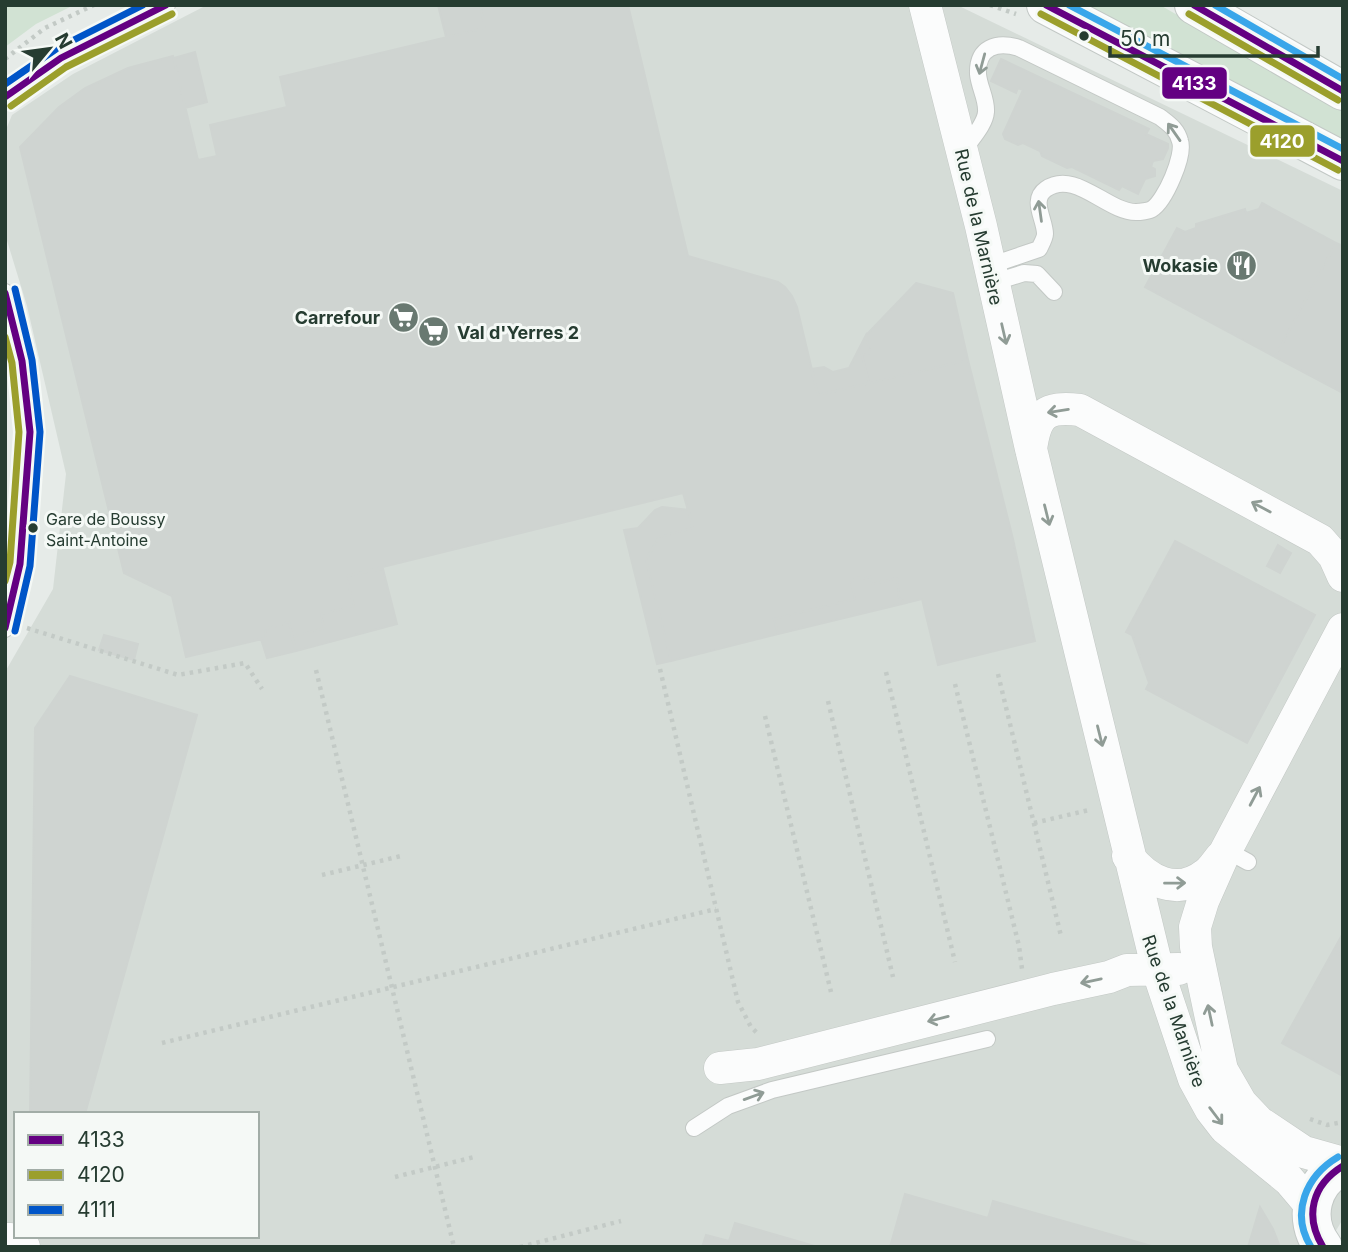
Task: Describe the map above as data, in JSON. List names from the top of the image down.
{
  "streets": {
    "street": ["Rue de la Marnière"]
  },
  "places": {
    "restaurant": ["Wokasie"],
    "supermarket": ["Carrefour", "Val d'Yerres 2"],
    "other": ["Gare de Boussy Saint-Antoine"]
  },
  "lines": ["transit line 4133", "transit line 4111", "transit line 4120"],
  "legend": ["4133", "4120", "4111"],
  "scale_bar": "50 m",
  "north": "top right"
}
